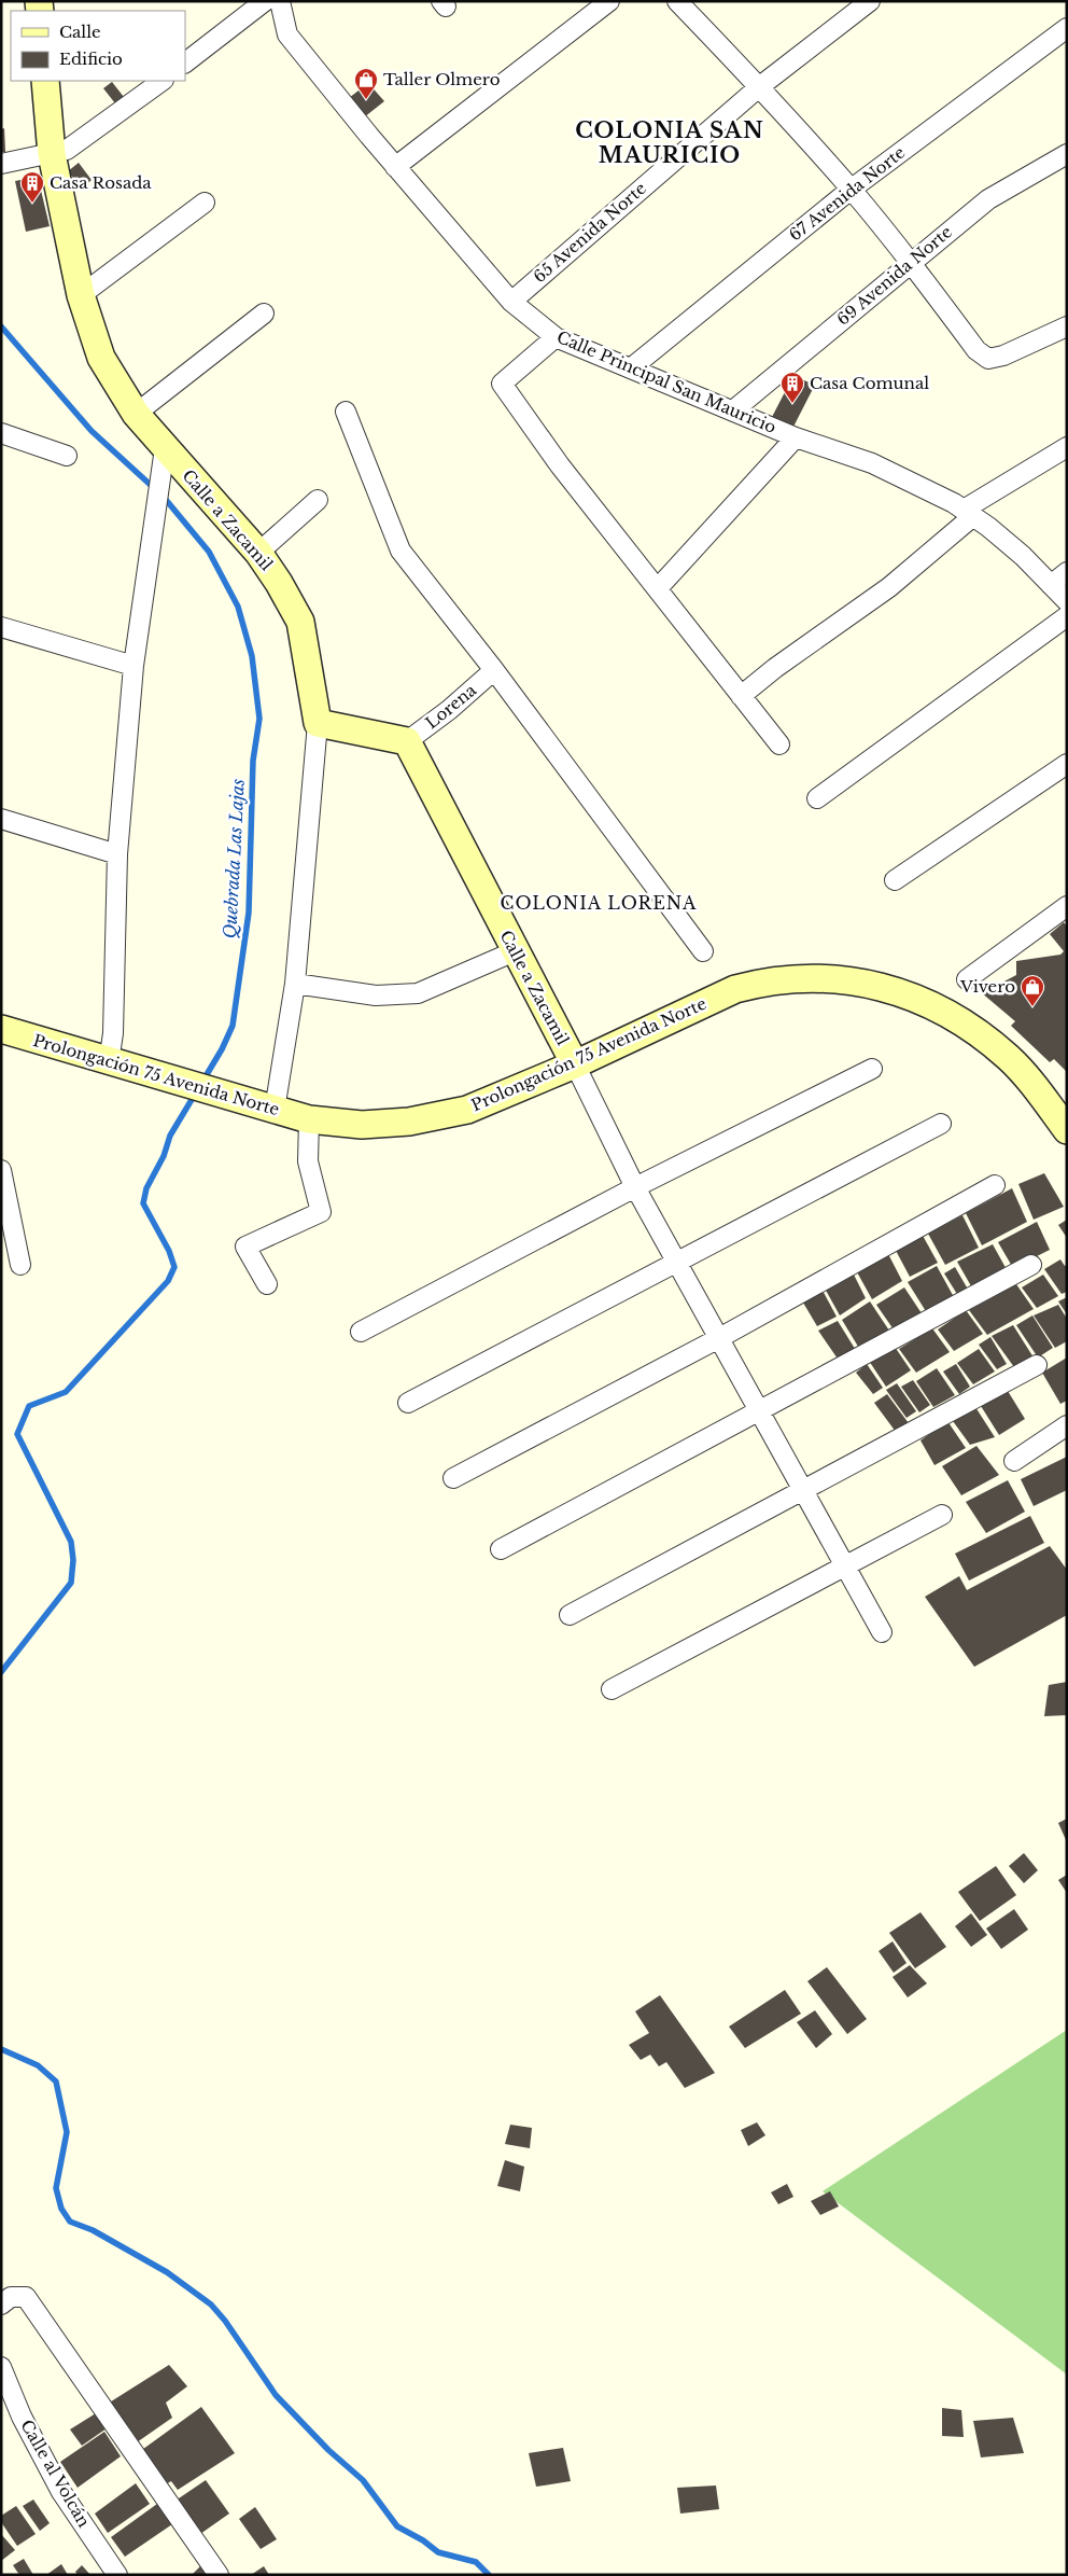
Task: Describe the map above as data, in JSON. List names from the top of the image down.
{
  "streets": {
    "street": [
      "67 Avenida Norte",
      "65 Avenida Norte",
      "69 Avenida Norte",
      "Calle Principal San Mauricio",
      "Calle a Zacamil",
      "Lorena",
      "Prolongación 75 Avenida Norte",
      "Calle al Volcán"
    ]
  },
  "crossings": [
    ["67 Avenida Norte", "Calle Principal San Mauricio"],
    ["65 Avenida Norte", "Calle Principal San Mauricio"],
    ["69 Avenida Norte", "Calle Principal San Mauricio"],
    ["Calle a Zacamil", "Lorena"],
    ["Calle a Zacamil", "Prolongación 75 Avenida Norte"]
  ],
  "districts": ["COLONIA SAN MAURICIO", "COLONIA LORENA"],
  "water": ["Quebrada Las Lajas"],
  "places": {
    "shop": ["Taller Olmero", "Vivero"],
    "building": ["Casa Rosada", "Casa Comunal"]
  },
  "legend": ["Calle", "Edificio"]
}
